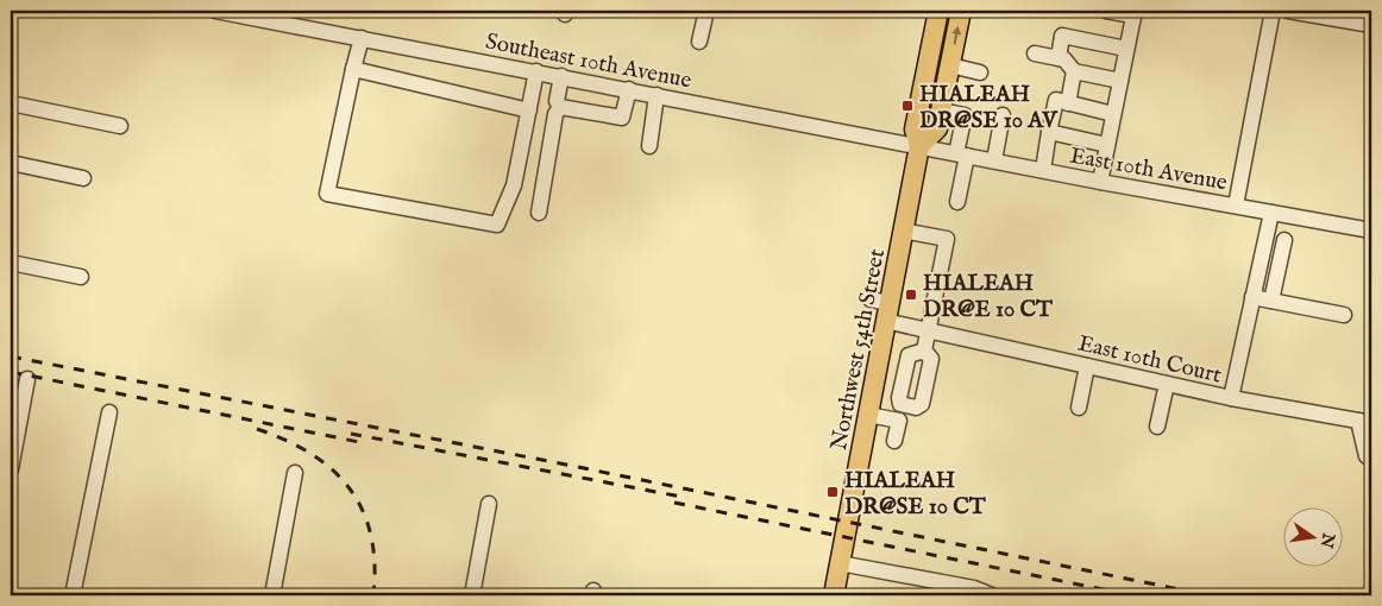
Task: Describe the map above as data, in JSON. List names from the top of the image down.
{
  "streets": {
    "main road": ["Northwest 54th Street"],
    "street": ["Southeast 10th Avenue", "East 10th Avenue", "East 10th Court"]
  },
  "crossings": [
    ["Southeast 10th Avenue", "East 10th Avenue"],
    ["Southeast 10th Avenue", "Northwest 54th Street"],
    ["East 10th Avenue", "Northwest 54th Street"],
    ["Northwest 54th Street", "East 10th Court"]
  ],
  "places": {
    "transit": ["HIALEAH DR@SE 10 AV", "HIALEAH DR@E 10 CT", "HIALEAH DR@SE 10 CT"]
  },
  "north": "right"
}
